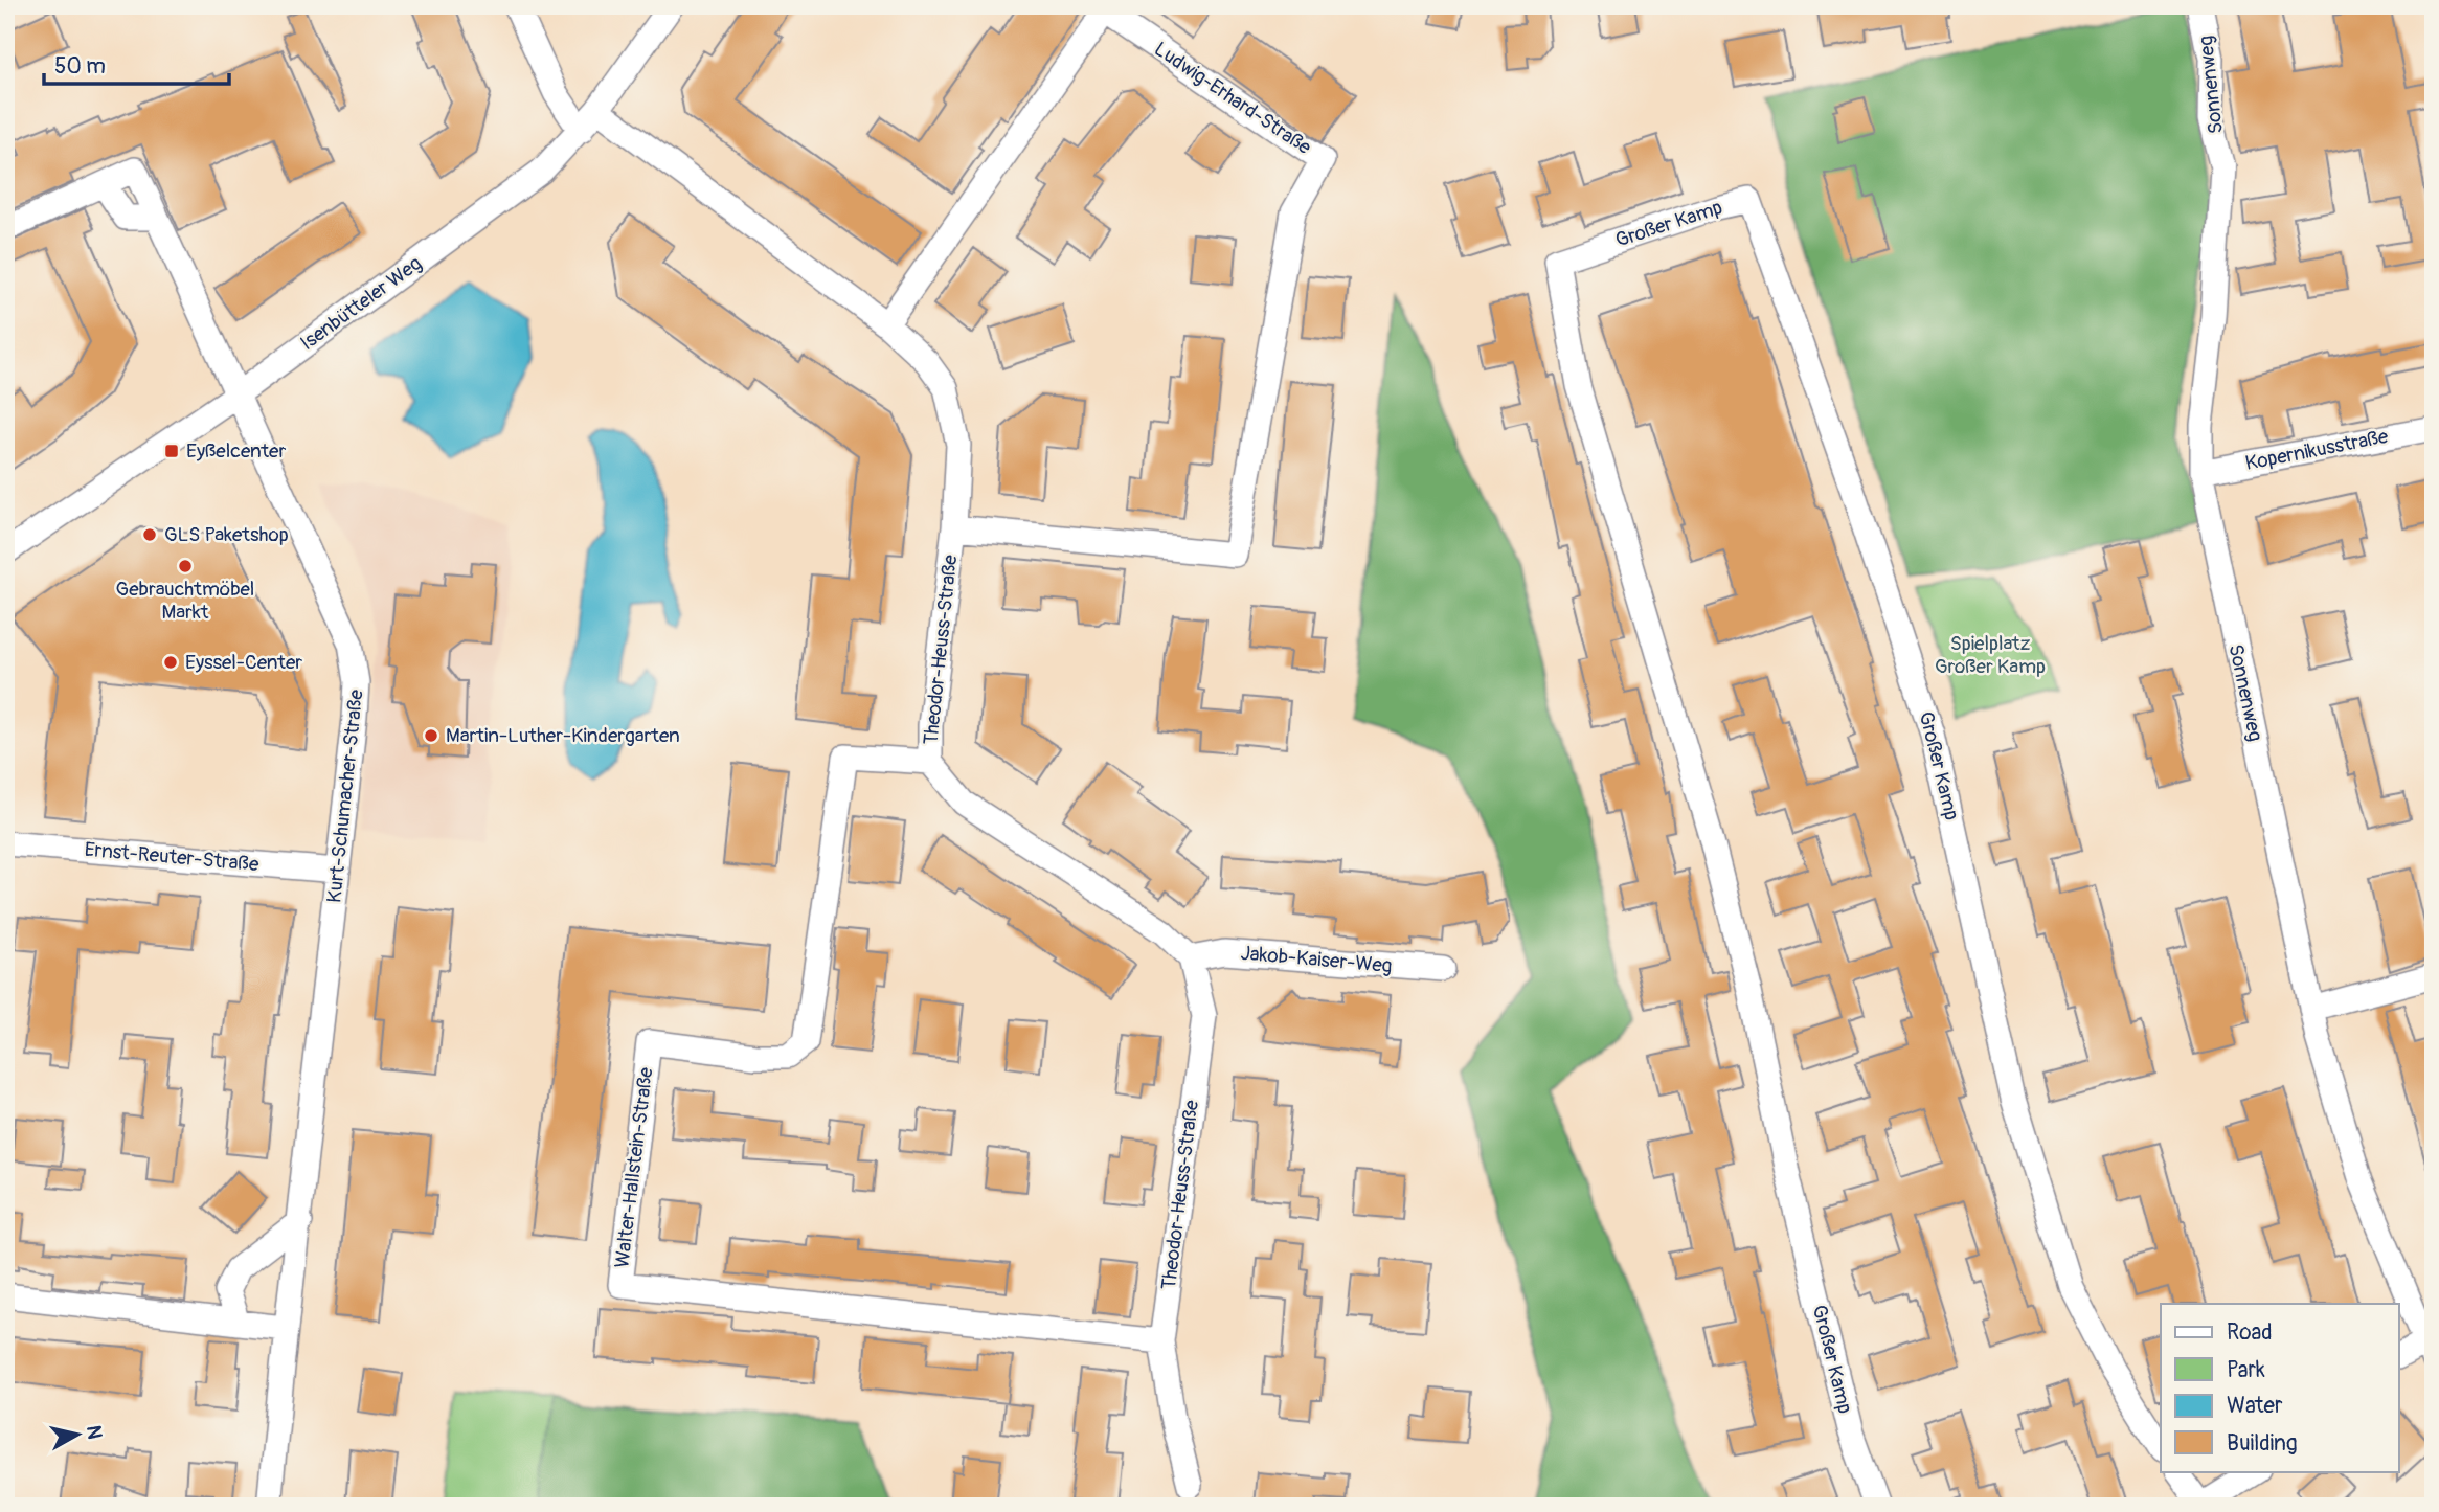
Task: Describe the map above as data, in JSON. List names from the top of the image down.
{
  "streets": {
    "street": [
      "Sonnenweg",
      "Ludwig-Erhard-Straße",
      "Großer Kamp",
      "Isenbütteler Weg",
      "Kopernikusstraße",
      "Theodor-Heuss-Straße",
      "Kurt-Schumacher-Straße",
      "Ernst-Reuter-Straße",
      "Jakob-Kaiser-Weg",
      "Walter-Hallstein-Straße"
    ]
  },
  "crossings": [
    ["Sonnenweg", "Kopernikusstraße"],
    ["Ludwig-Erhard-Straße", "Theodor-Heuss-Straße"],
    ["Isenbütteler Weg", "Theodor-Heuss-Straße"],
    ["Isenbütteler Weg", "Kurt-Schumacher-Straße"],
    ["Theodor-Heuss-Straße", "Jakob-Kaiser-Weg"],
    ["Theodor-Heuss-Straße", "Walter-Hallstein-Straße"],
    ["Kurt-Schumacher-Straße", "Ernst-Reuter-Straße"]
  ],
  "parks": ["Spielplatz Großer Kamp"],
  "places": {
    "transit": ["Eyßelcenter"],
    "other": [
      "GLS Paketshop",
      "Gebrauchtmöbel Markt",
      "Eyssel-Center",
      "Martin-Luther-Kindergarten"
    ]
  },
  "legend": [
    "Road",
    "Park",
    "Water",
    "Building"
  ],
  "scale_bar": "50 m",
  "north": "right"
}
